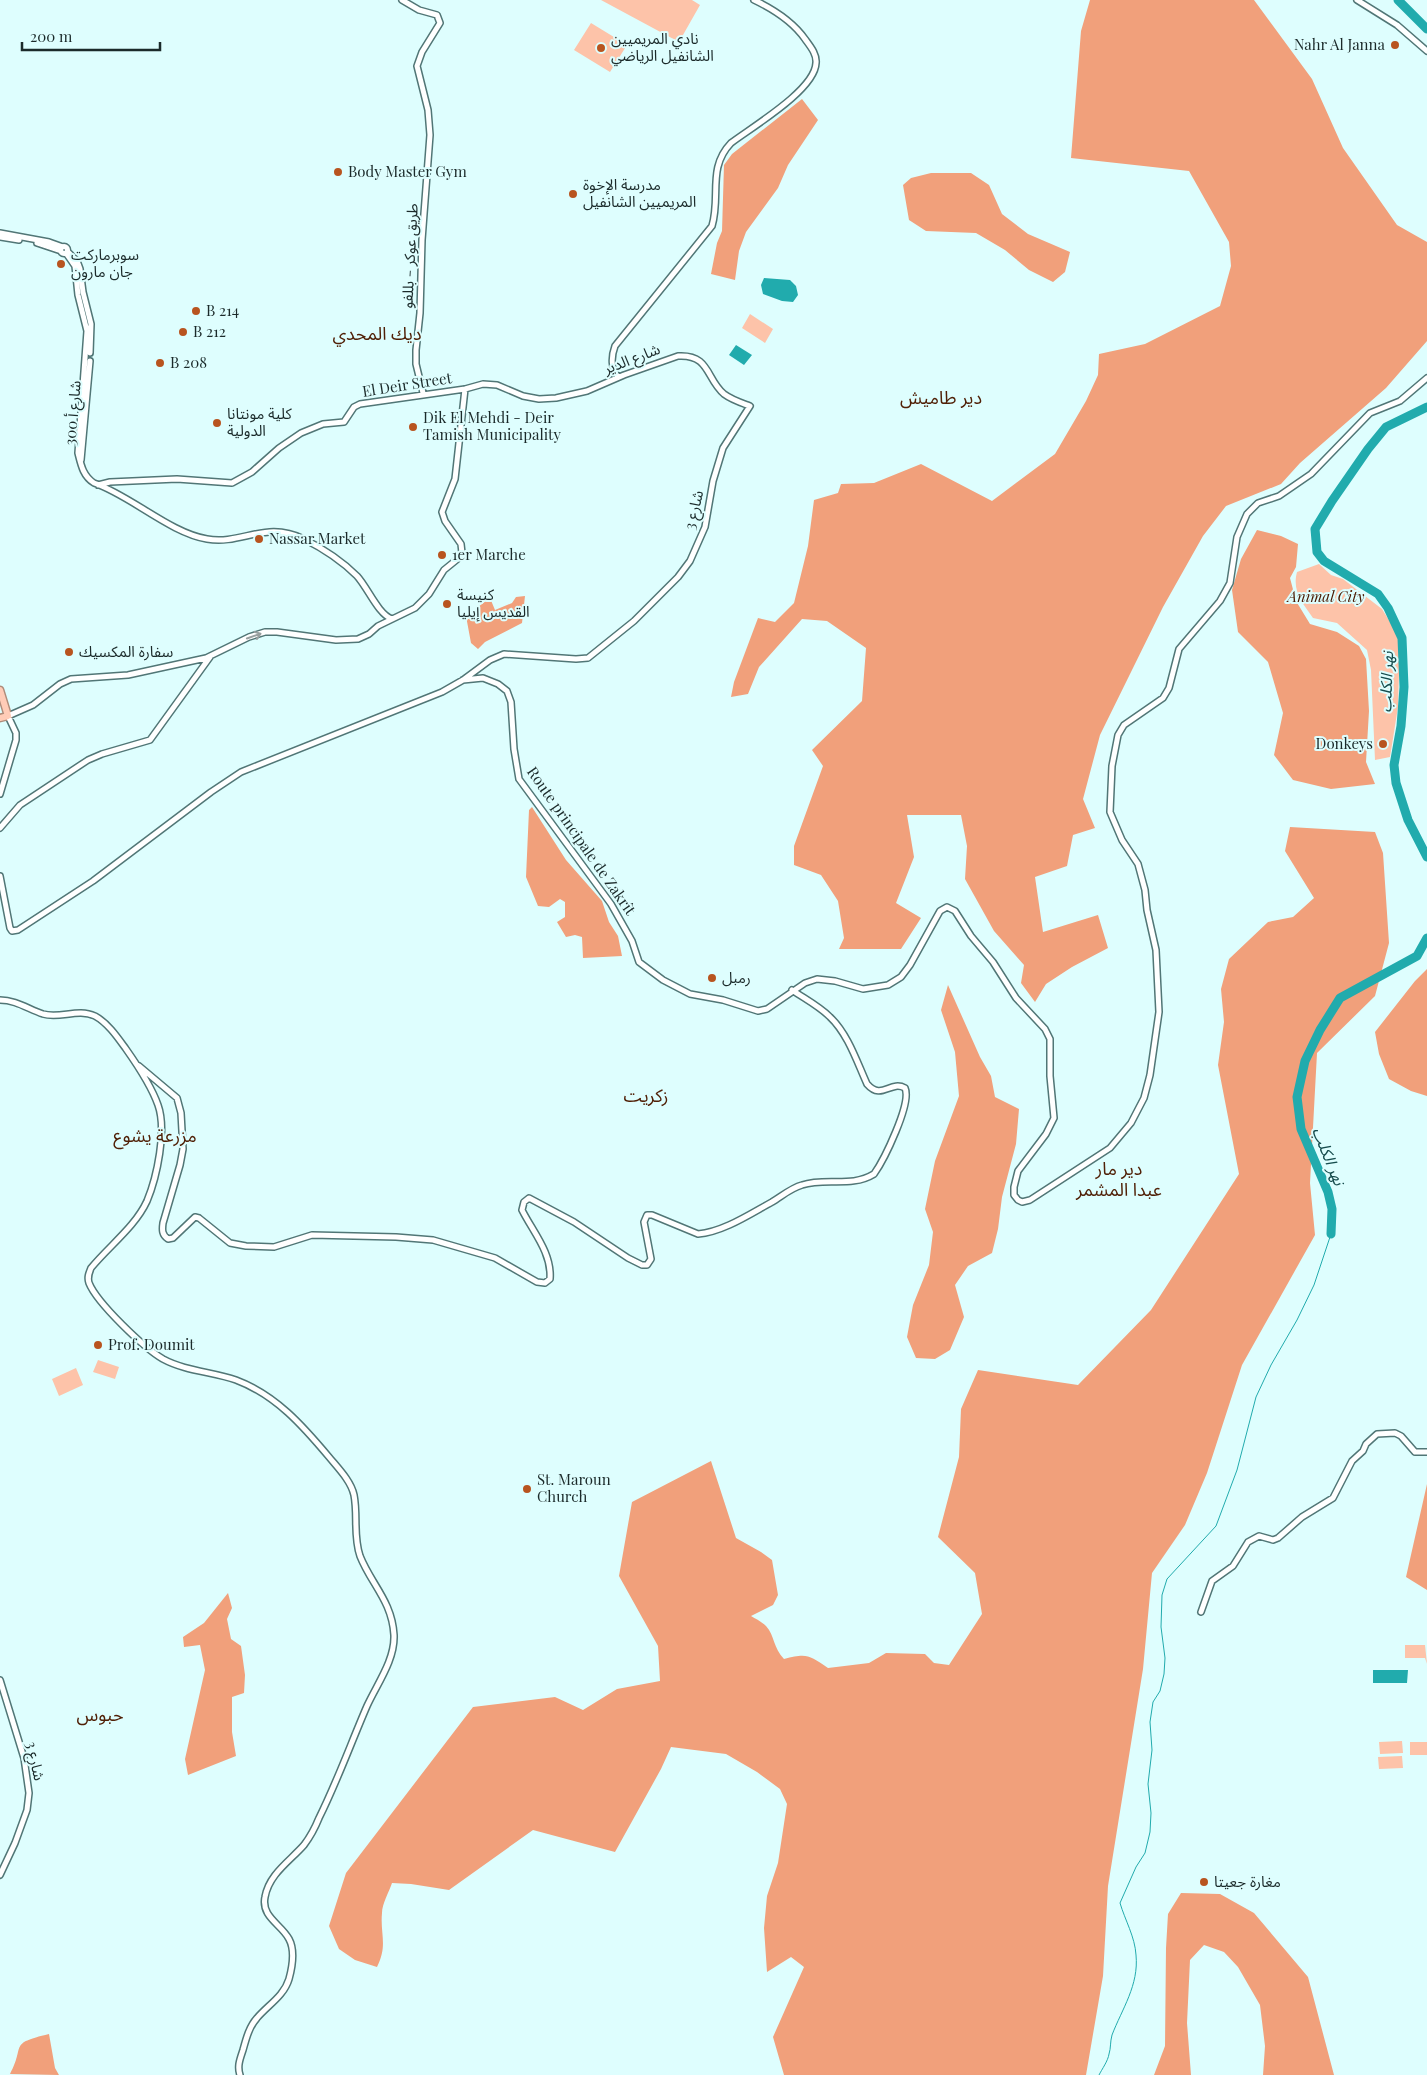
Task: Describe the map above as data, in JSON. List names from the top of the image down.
{
  "streets": {
    "street": [
      "طريق عوكر - بللفو",
      "شارع الدير",
      "El Deir Street",
      "شارع أ 300",
      "شارع 3",
      "Route principale de Zakrît"
    ]
  },
  "crossings": [
    ["طريق عوكر - بللفو", "El Deir Street"],
    ["شارع الدير", "El Deir Street"],
    ["شارع الدير", "شارع 3"],
    ["El Deir Street", "شارع أ 300"],
    ["شارع 3", "Route principale de Zakrît"]
  ],
  "districts": [
    "ديك المحدي",
    "دير طاميش",
    "زكريت",
    "مزرعة يشوع",
    "دير مار عبدا المشمر",
    "حبوس"
  ],
  "water": ["نهر الكلب"],
  "parks": ["Animal City"],
  "places": [
    "Nahr Al Janna",
    "نادي المريميين الشانفيل الرياضي",
    "Body Master Gym",
    "مدرسة الإخوة المريميين الشانفيل",
    "سوبرماركت جان مارون",
    "B 214",
    "B 212",
    "B 208",
    "كلية مونتانا الدولية",
    "Dik El Mehdi - Deir Tamish Municipality",
    "Nassar Market",
    "1er Marche",
    "كنيسة القديس إيليا",
    "سفارة المكسيك",
    "Donkeys",
    "رمبل",
    "Prof. Doumit",
    "St. Maroun Church",
    "مغارة جعيتا"
  ],
  "scale_bar": "200 m"
}
